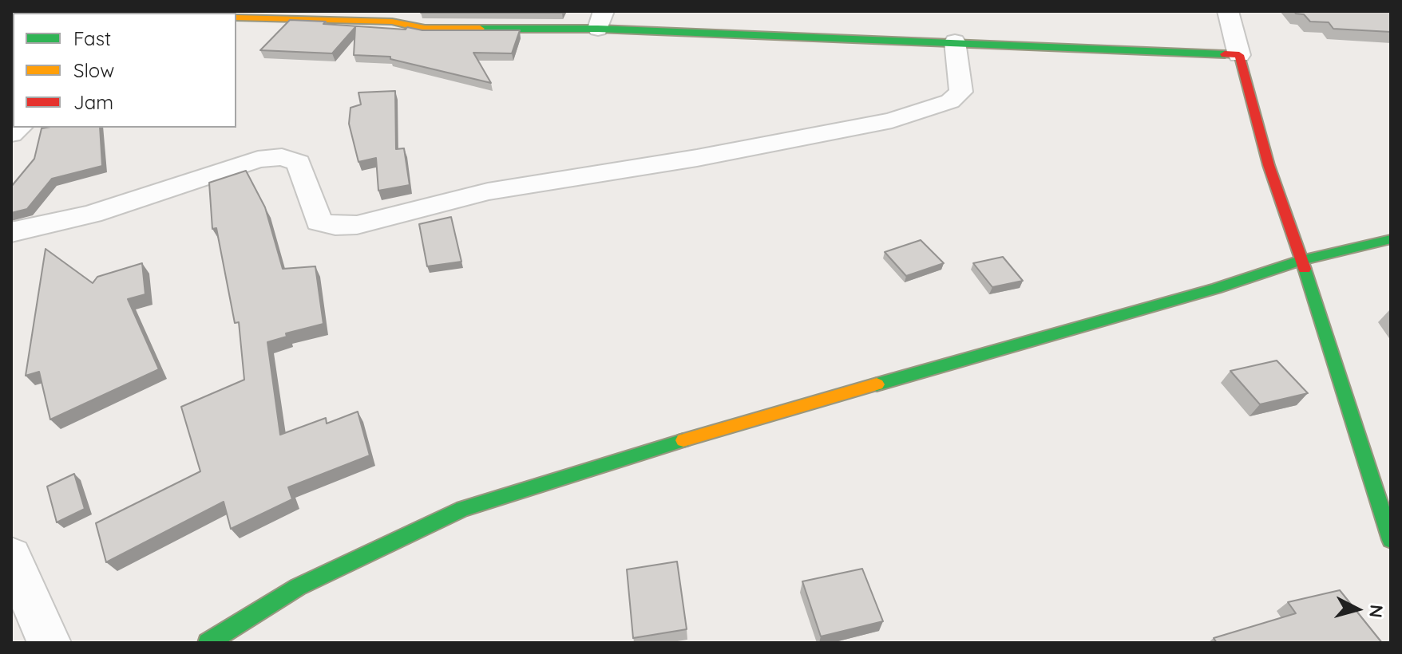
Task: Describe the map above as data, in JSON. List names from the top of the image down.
{
  "legend": ["Fast", "Slow", "Jam"],
  "north": "right"
}
